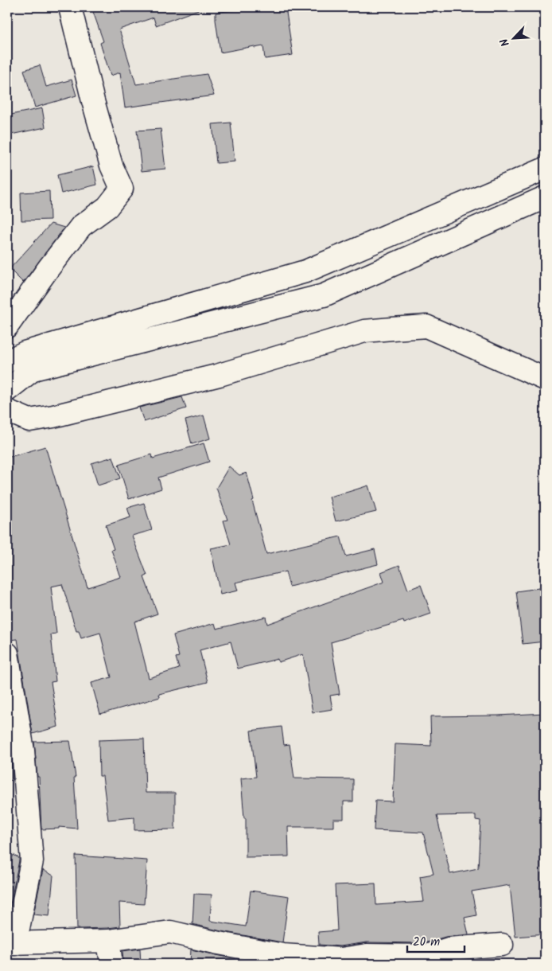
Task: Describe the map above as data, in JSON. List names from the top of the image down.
{
  "scale_bar": "20 m",
  "north": "bottom left"
}
